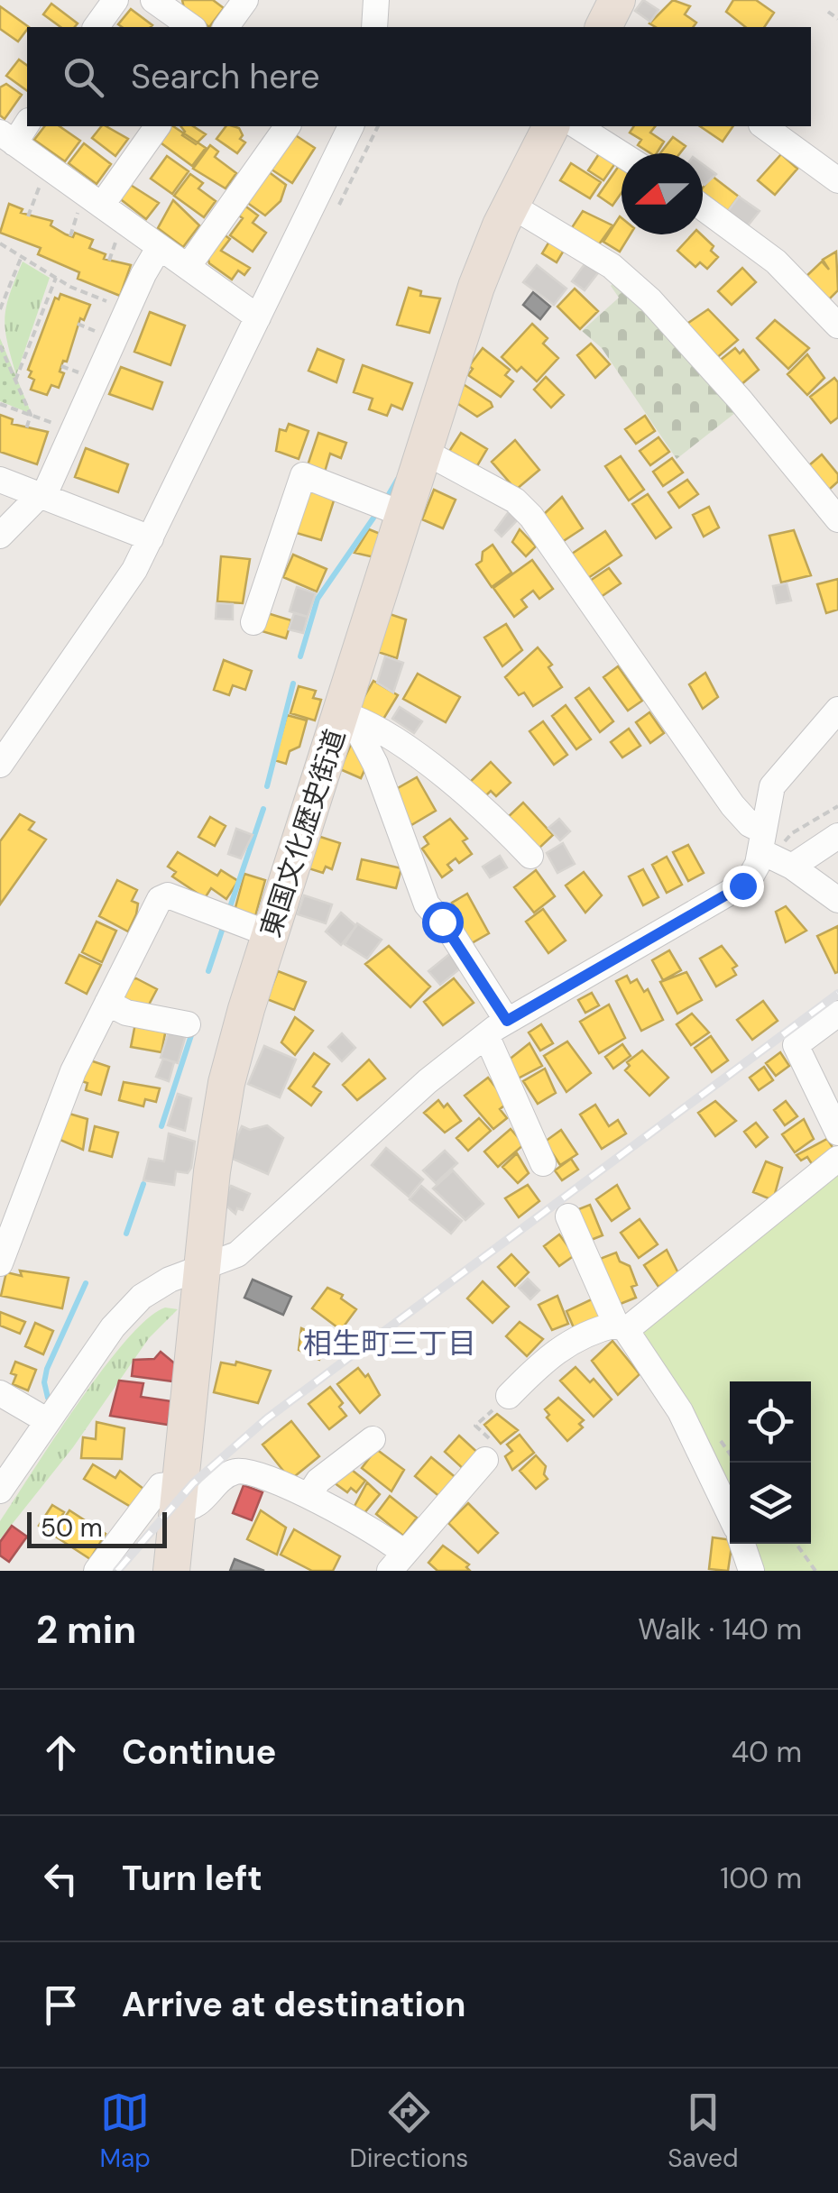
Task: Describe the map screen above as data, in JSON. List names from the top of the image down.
{
  "streets": {
    "highway": ["東国文化歴史街道"]
  },
  "districts": ["相生町三丁目"],
  "scale_bar": "50 m",
  "north": "left",
  "page": {
    "search": "Search here",
    "scale": "50 m",
    "heading": ["2 min", "Walk · 140 m"],
    "list": [
      ["Continue", "40 m"],
      ["Turn left", "100 m"],
      "Arrive at destination"
    ],
    "nav": ["Map", "Directions", "Saved"]
  }
}
